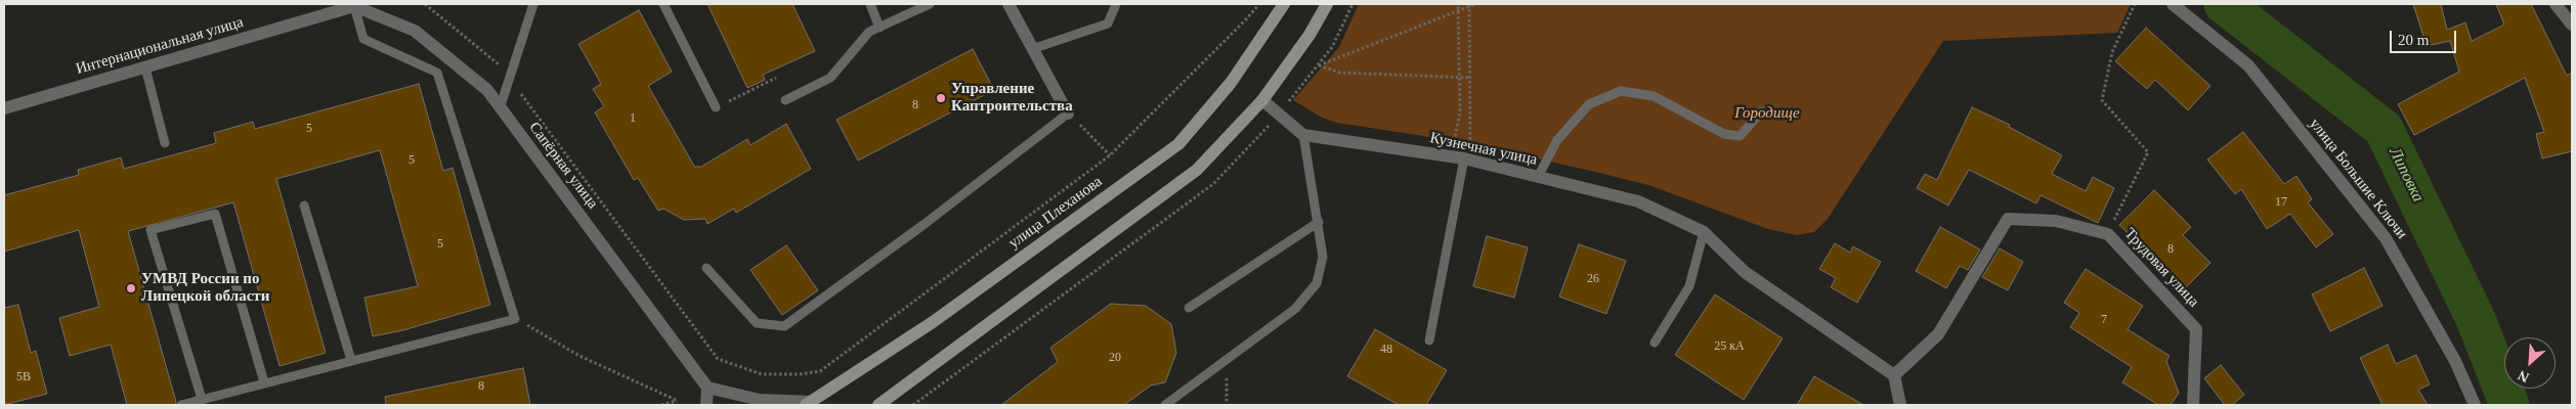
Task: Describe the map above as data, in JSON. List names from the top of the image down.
{
  "streets": {
    "main road": ["улица Плеханова"],
    "street": [
      "Интернациональная улица",
      "Кузнечная улица",
      "Сапёрная улица",
      "улица Большие Ключи",
      "Трудовая улица"
    ]
  },
  "crossings": [
    ["Интернациональная улица", "Сапёрная улица"]
  ],
  "water": ["Липовка"],
  "parks": ["Городище"],
  "places": ["Управление Каптроительства", "УМВД России по Липецкой области"],
  "house_numbers": [
    "8",
    "1",
    "5",
    "5",
    "17",
    "5",
    "8",
    "26",
    "7",
    "25 кА",
    "48",
    "20",
    "5В",
    "8"
  ],
  "scale_bar": "20 m",
  "north": "bottom left"
}
